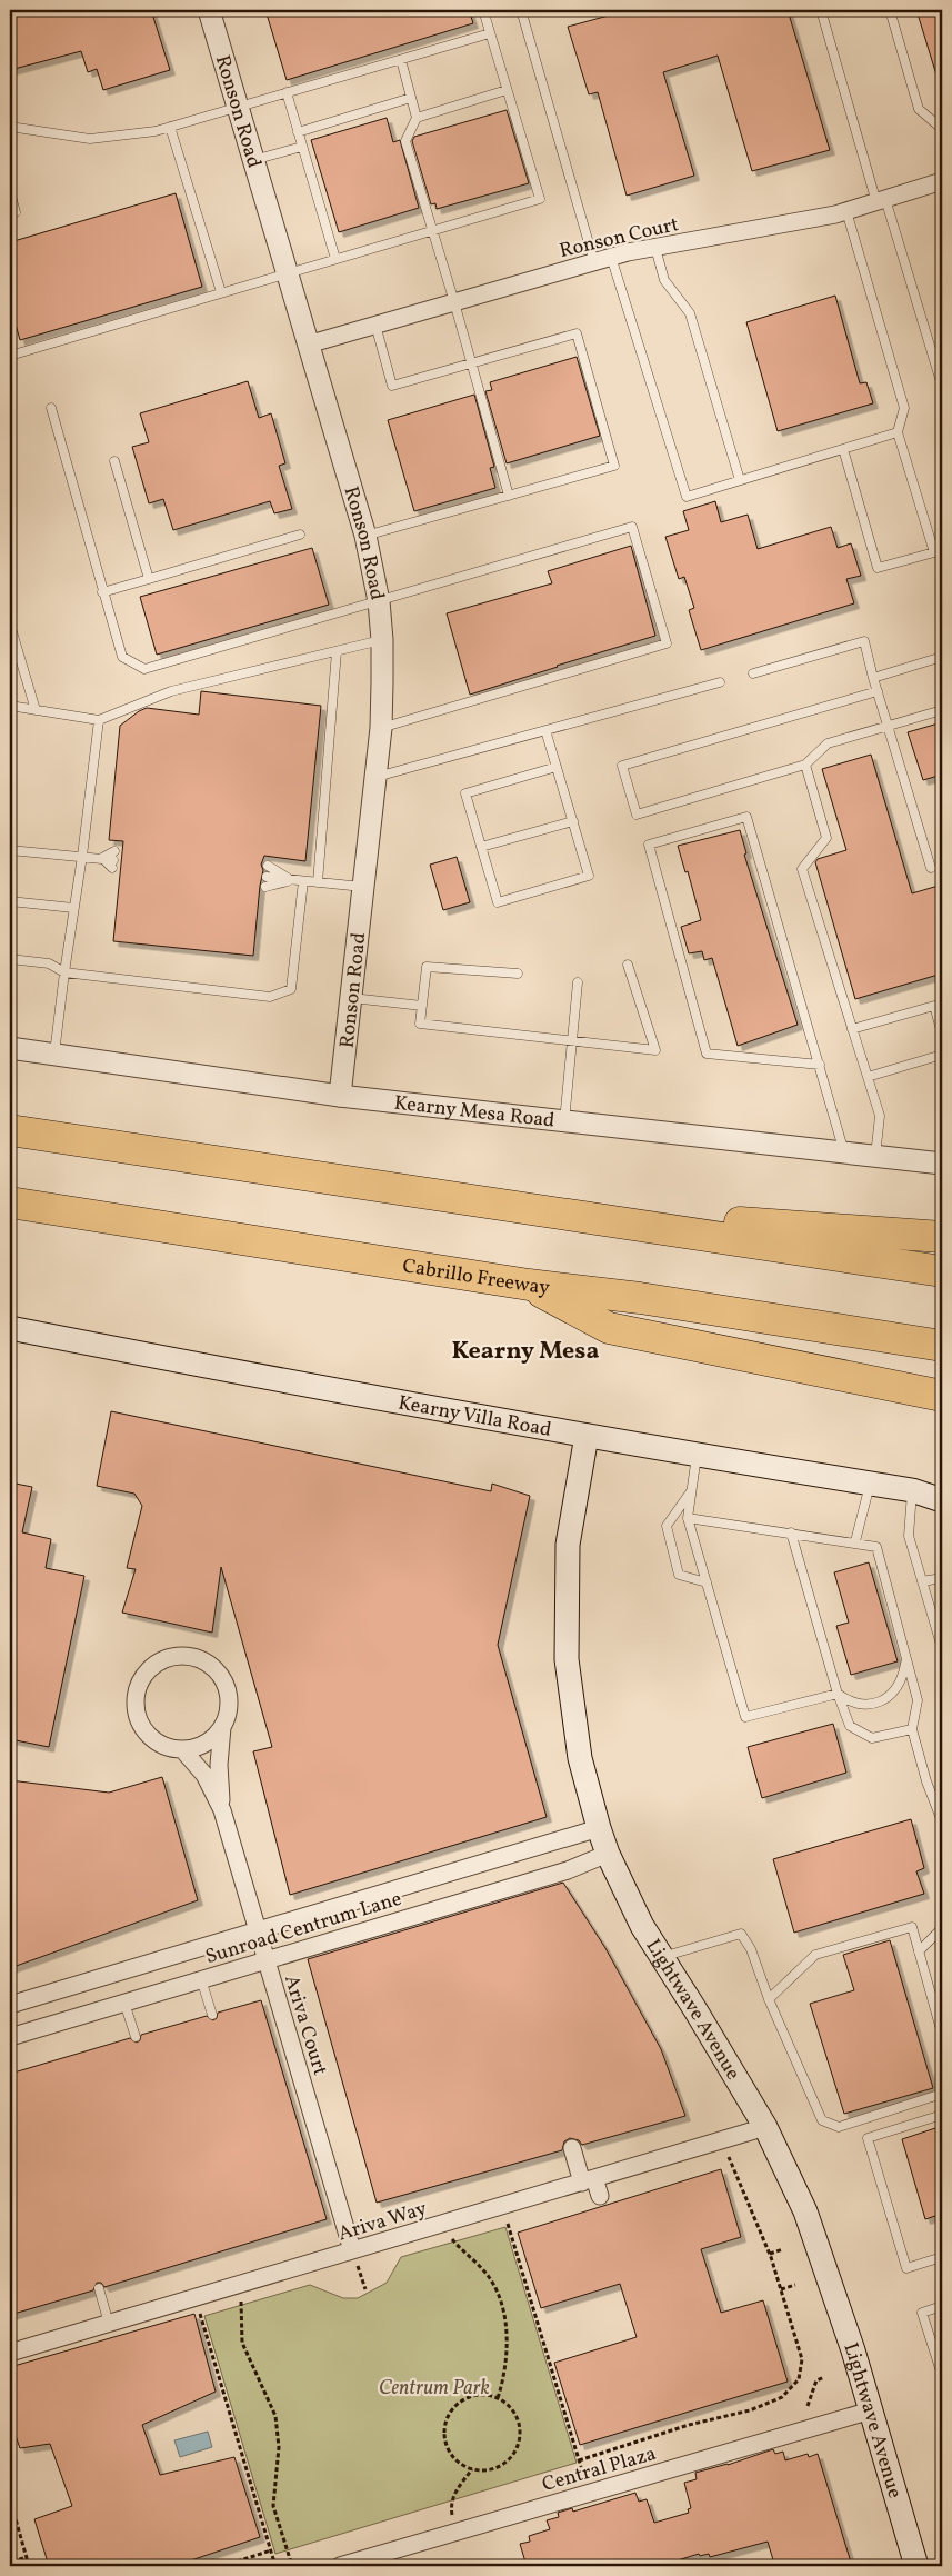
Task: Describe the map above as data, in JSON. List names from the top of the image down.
{
  "streets": {
    "highway": ["Cabrillo Freeway"],
    "main road": ["Kearny Villa Road", "Lightwave Avenue"],
    "street": [
      "Ronson Road",
      "Ronson Court",
      "Kearny Mesa Road",
      "Sunroad Centrum Lane",
      "Ariva Court",
      "Ariva Way",
      "Central Plaza"
    ]
  },
  "crossings": [
    ["Ronson Road", "Ronson Court"],
    ["Ronson Road", "Kearny Mesa Road"],
    ["Kearny Villa Road", "Lightwave Avenue"],
    ["Sunroad Centrum Lane", "Lightwave Avenue"],
    ["Sunroad Centrum Lane", "Ariva Court"],
    ["Lightwave Avenue", "Ariva Way"],
    ["Lightwave Avenue", "Central Plaza"],
    ["Ariva Court", "Ariva Way"]
  ],
  "districts": ["Kearny Mesa"],
  "parks": ["Centrum Park"]
}
